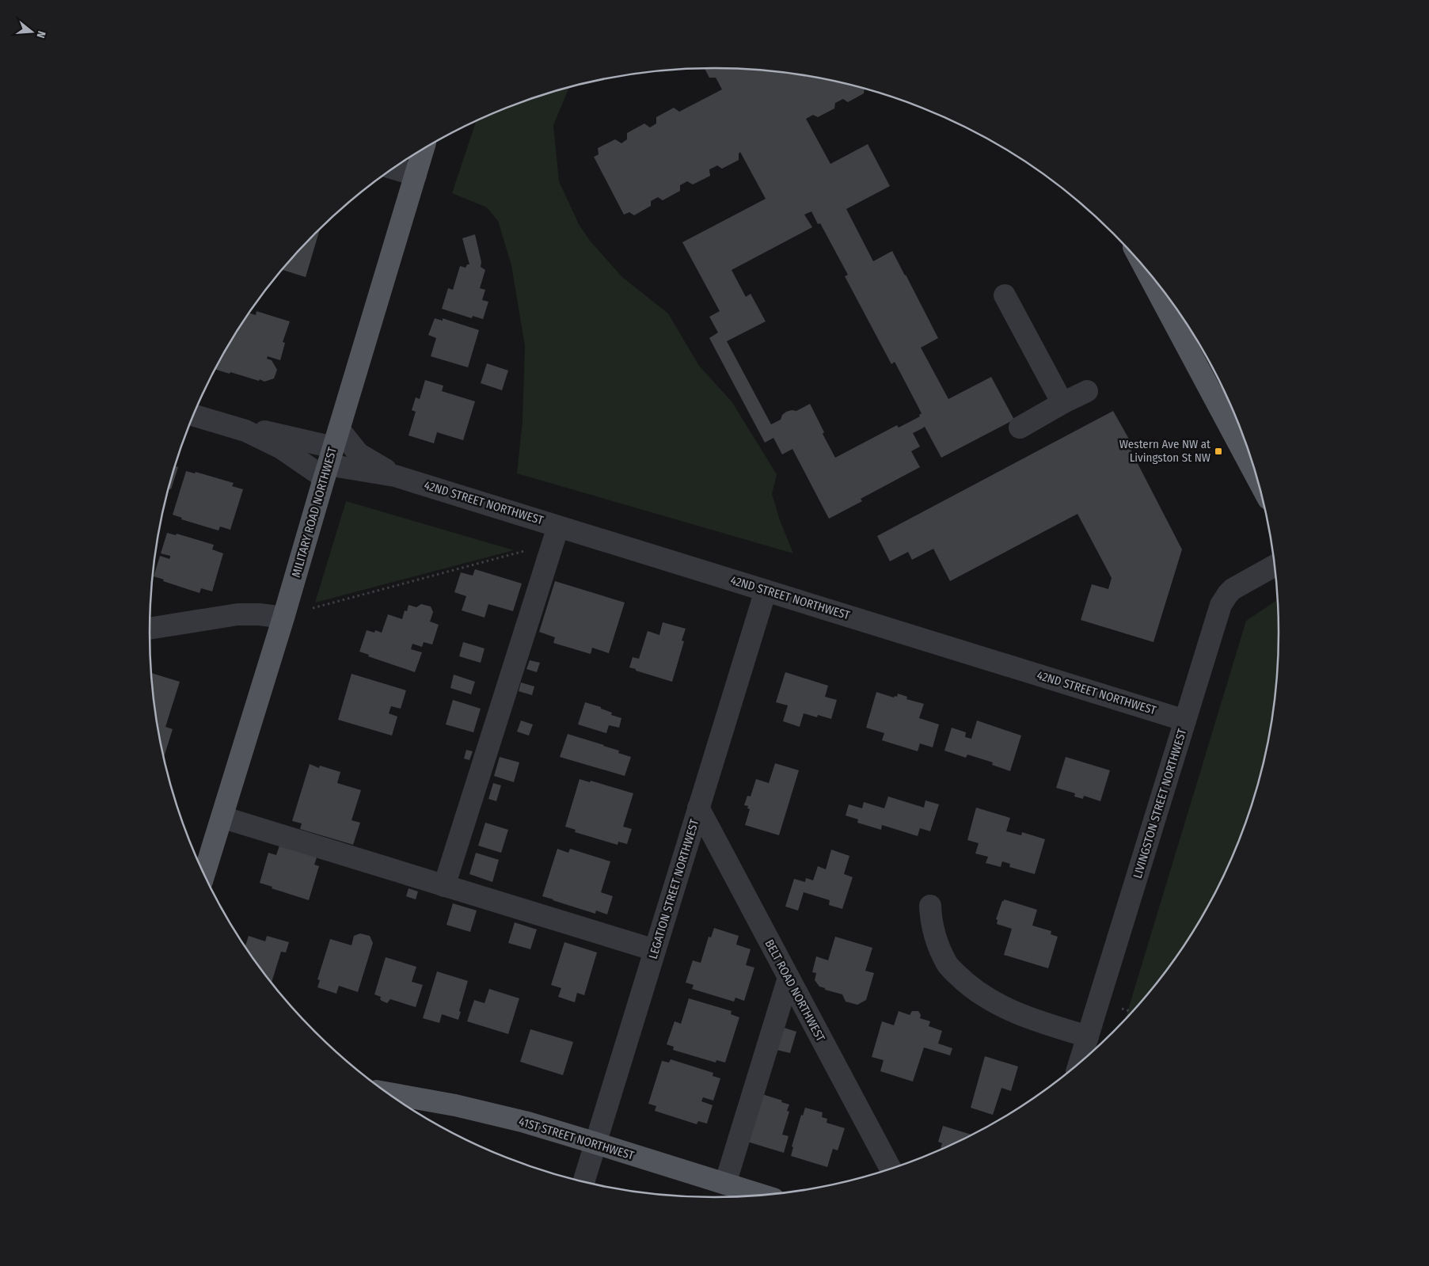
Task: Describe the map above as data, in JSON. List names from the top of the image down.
{
  "streets": {
    "main road": ["MILITARY ROAD NORTHWEST", "41ST STREET NORTHWEST"],
    "street": [
      "42ND STREET NORTHWEST",
      "LIVINGSTON STREET NORTHWEST",
      "LEGATION STREET NORTHWEST",
      "BELT ROAD NORTHWEST"
    ]
  },
  "crossings": [
    ["42ND STREET NORTHWEST", "MILITARY ROAD NORTHWEST"],
    ["42ND STREET NORTHWEST", "LIVINGSTON STREET NORTHWEST"],
    ["42ND STREET NORTHWEST", "LEGATION STREET NORTHWEST"],
    ["LEGATION STREET NORTHWEST", "BELT ROAD NORTHWEST"],
    ["LEGATION STREET NORTHWEST", "41ST STREET NORTHWEST"]
  ],
  "places": {
    "transit": ["Western Ave NW at Livingston St NW"]
  },
  "north": "right"
}
